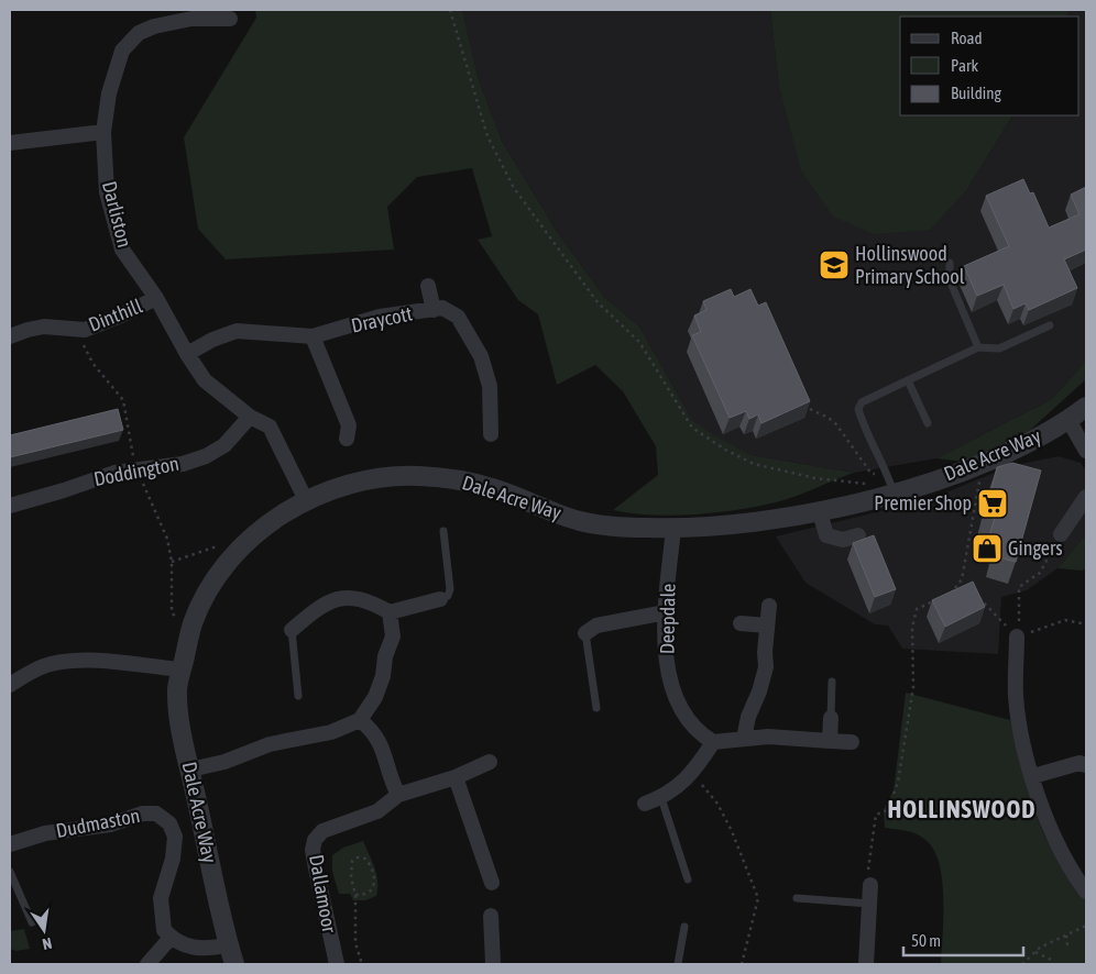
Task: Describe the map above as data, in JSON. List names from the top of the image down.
{
  "streets": {
    "street": [
      "Darliston",
      "Dinthill",
      "Draycott",
      "Dale Acre Way",
      "Doddington",
      "Deepdale",
      "Dudmaston",
      "Dallamoor"
    ]
  },
  "crossings": [
    ["Darliston", "Dinthill"],
    ["Darliston", "Draycott"],
    ["Darliston", "Dale Acre Way"],
    ["Darliston", "Doddington"],
    ["Dale Acre Way", "Deepdale"]
  ],
  "districts": ["HOLLINSWOOD"],
  "places": {
    "school or university": ["Hollinswood Primary School"],
    "supermarket": ["Premier Shop"],
    "shop": ["Gingers"]
  },
  "legend": ["Road", "Park", "Building"],
  "scale_bar": "50 m",
  "north": "bottom"
}
